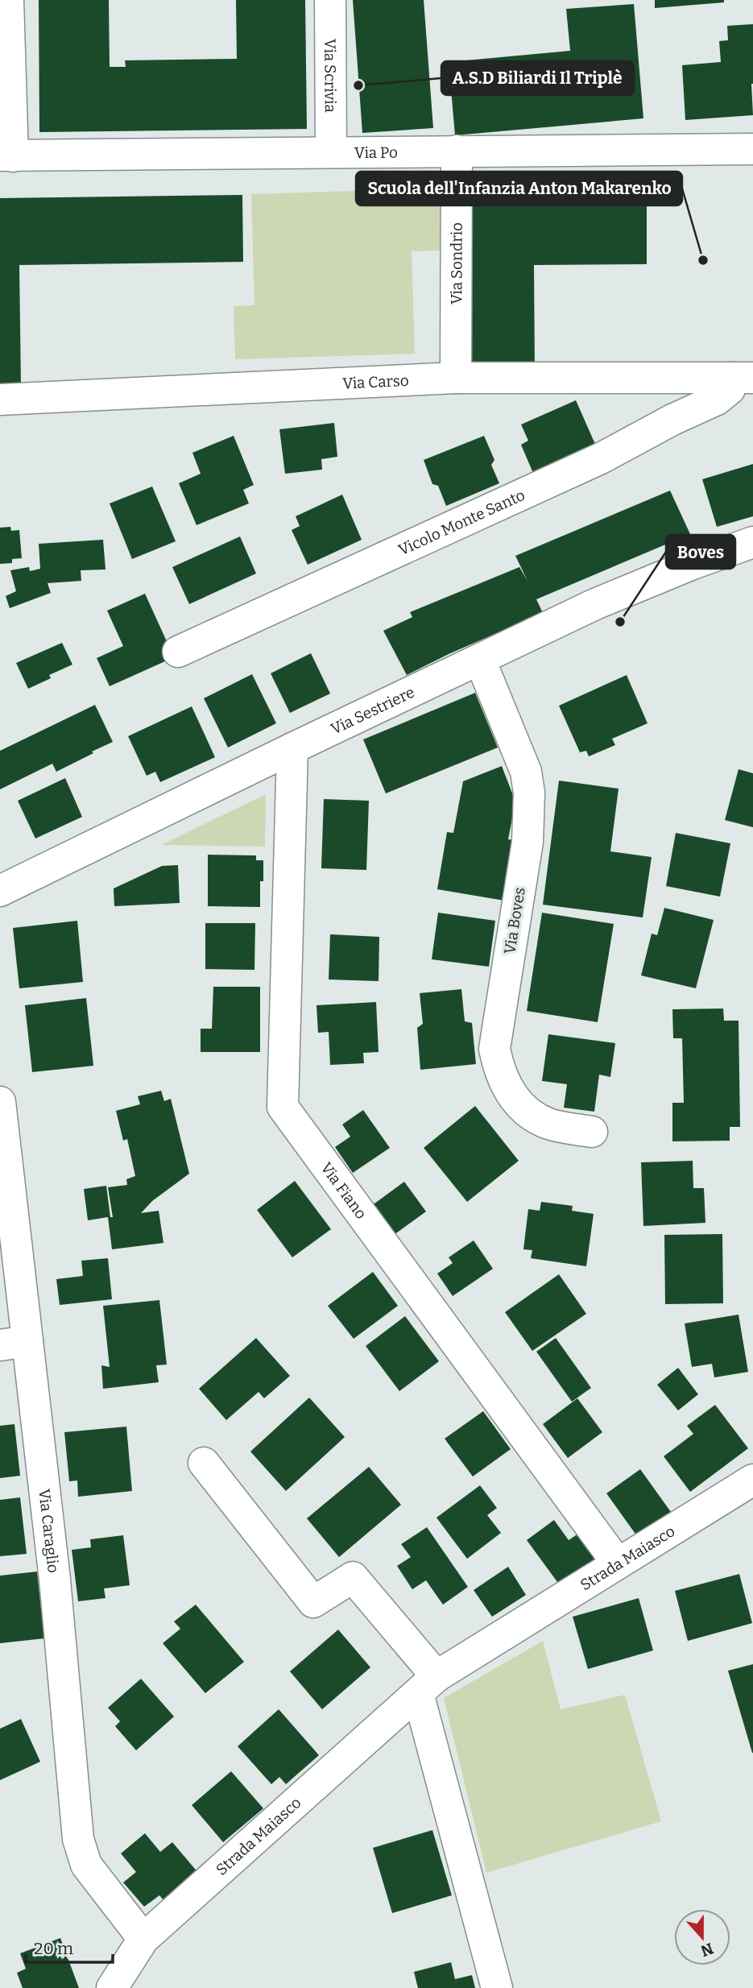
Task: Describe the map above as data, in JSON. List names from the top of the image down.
{
  "streets": {
    "street": [
      "Via Scrivia",
      "Via Po",
      "Via Sondrio",
      "Via Carso",
      "Vicolo Monte Santo",
      "Via Sestriere",
      "Via Boves",
      "Via Fiano",
      "Via Caraglio",
      "Strada Maiasco"
    ]
  },
  "crossings": [
    ["Via Scrivia", "Via Po"],
    ["Via Po", "Via Sondrio"],
    ["Via Sondrio", "Via Carso"],
    ["Via Carso", "Vicolo Monte Santo"],
    ["Via Sestriere", "Via Boves"],
    ["Via Sestriere", "Via Fiano"],
    ["Via Fiano", "Strada Maiasco"],
    ["Via Caraglio", "Strada Maiasco"]
  ],
  "places": ["A.S.D Biliardi Il Triplè", "Scuola dell'Infanzia Anton Makarenko", "Boves"],
  "scale_bar": "20 m",
  "north": "bottom"
}
